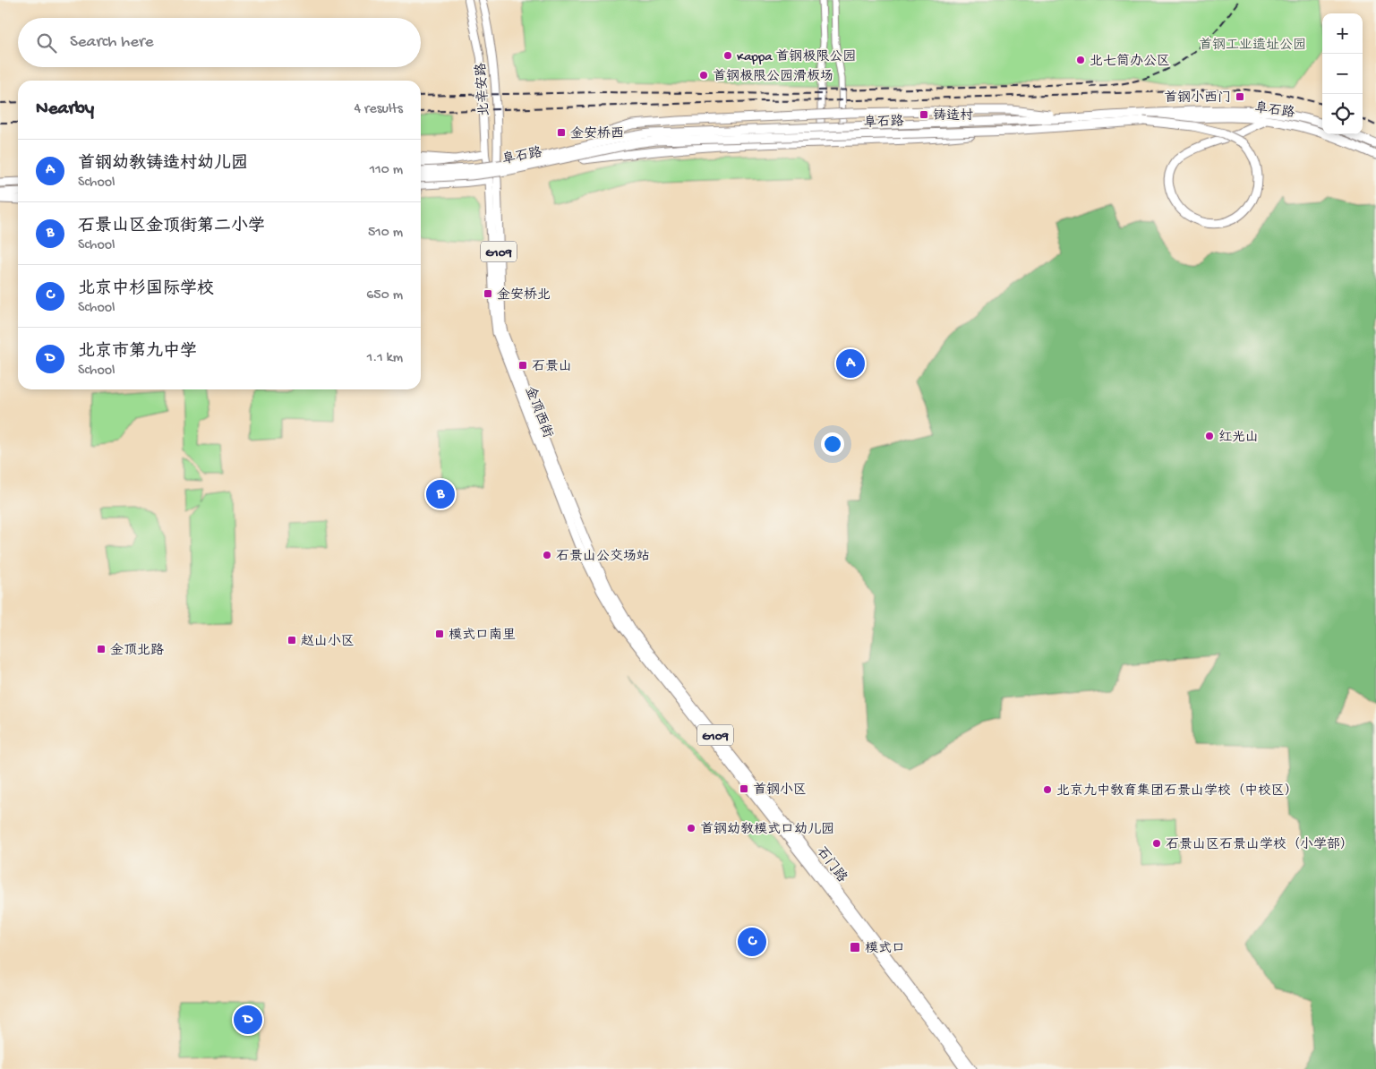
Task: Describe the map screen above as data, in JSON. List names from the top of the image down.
{
  "streets": {
    "highway": [
      "阜石路",
      "G109",
      "金顶西街",
      "石门路"
    ],
    "main road": ["北辛安路"]
  },
  "crossings": [
    ["北辛安路", "金顶西街"],
    ["金顶西街", "石门路"]
  ],
  "parks": ["首钢工业遗址公园"],
  "places": {
    "other": [
      "Kappa 首钢极限公园",
      "北七筒办公区",
      "首钢极限公园滑板场",
      "红光山",
      "石景山公交场站",
      "北京九中教育集团石景山学校（中校区）",
      "首钢幼教模式口幼儿园",
      "石景山区石景山学校（小学部）"
    ],
    "transit": [
      "首钢小西门",
      "铸造村",
      "金安桥西",
      "金安桥北",
      "石景山",
      "模式口南里",
      "赵山小区",
      "金顶北路",
      "首钢小区",
      "模式口"
    ]
  },
  "page": {
    "map_buttons": ["+", "−"],
    "search": "Search here",
    "heading": ["Nearby", "4 results"],
    "list": [
      {
        "mark": "A",
        "name": "首钢幼教铸造村幼儿园",
        "note": "School",
        "value": "110 m"
      },
      {
        "mark": "B",
        "name": "石景山区金顶街第二小学",
        "note": "School",
        "value": "510 m"
      },
      {
        "mark": "C",
        "name": "北京中杉国际学校",
        "note": "School",
        "value": "650 m"
      },
      {
        "mark": "D",
        "name": "北京市第九中学",
        "note": "School",
        "value": "1.1 km"
      }
    ],
    "pins": [
      "A",
      "B",
      "C",
      "D"
    ]
  }
}
